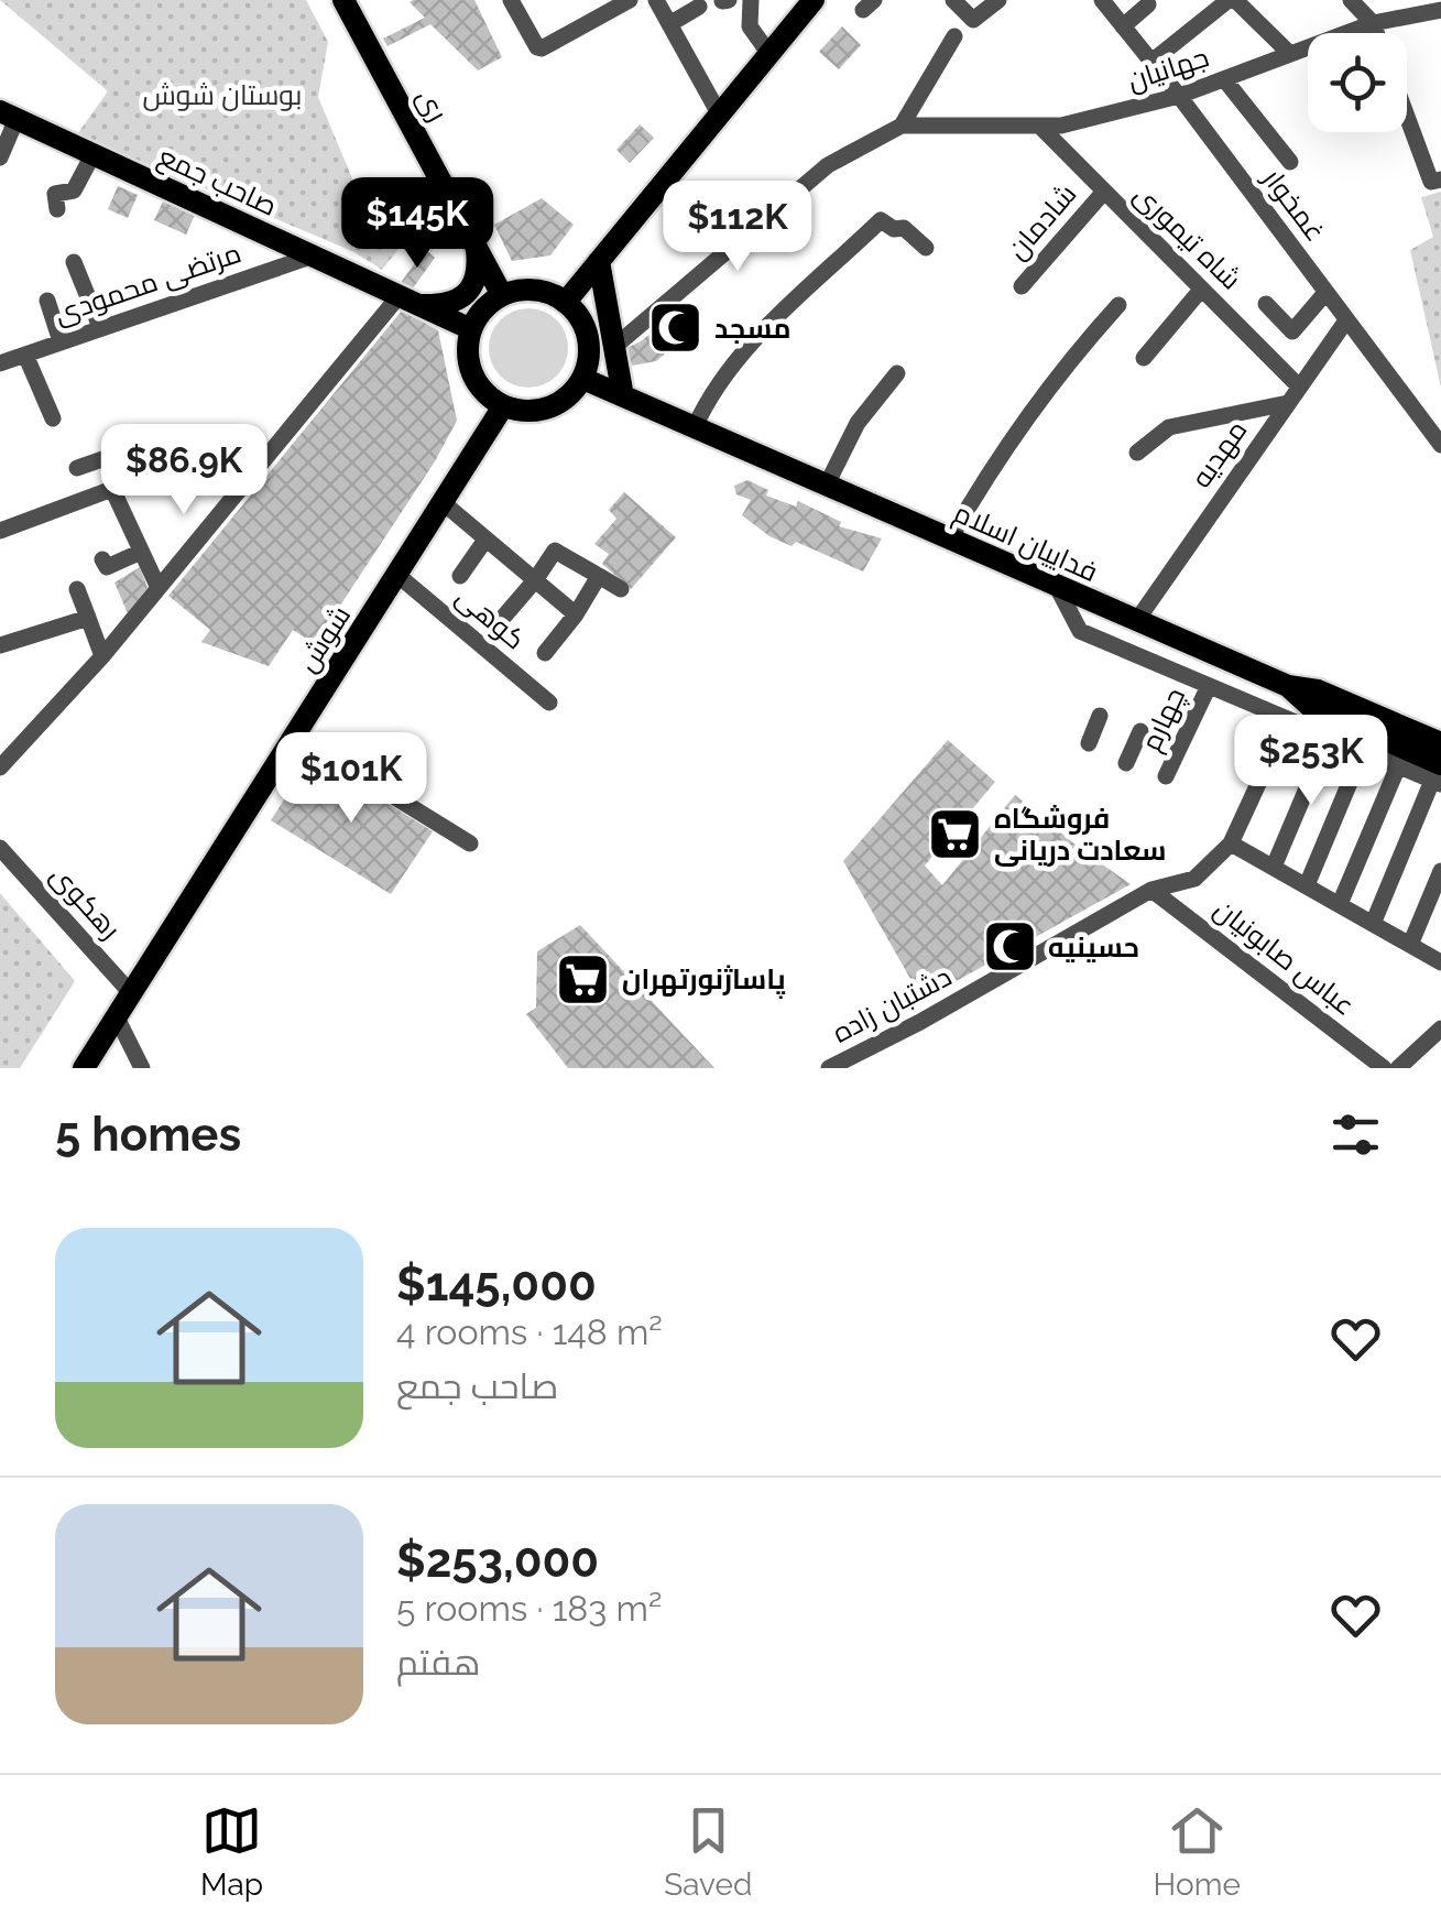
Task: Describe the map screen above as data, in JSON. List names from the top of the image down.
{
  "streets": {
    "main road": [
      "ری",
      "صاحب جمع",
      "فداییان اسلام",
      "شوش"
    ],
    "street": [
      "جهانیان",
      "غمخوار",
      "شادمان",
      "شاه تیموری",
      "مرتضی محمودی",
      "مهدیه",
      "کوهی",
      "چهارم",
      "رهکوی",
      "عباس صابونیان",
      "دشتبان زاده"
    ]
  },
  "crossings": [
    ["جهانیان", "غمخوار"],
    ["جهانیان", "شاه تیموری"],
    ["ری", "صاحب جمع"],
    ["ری", "فداییان اسلام"],
    ["ری", "شوش"],
    ["صاحب جمع", "مرتضی محمودی"],
    ["صاحب جمع", "فداییان اسلام"],
    ["صاحب جمع", "شوش"],
    ["غمخوار", "مهدیه"],
    ["شادمان", "شاه تیموری"],
    ["شاه تیموری", "مهدیه"],
    ["مهدیه", "فداییان اسلام"],
    ["فداییان اسلام", "شوش"],
    ["کوهی", "شوش"],
    ["شوش", "رهکوی"],
    ["عباس صابونیان", "دشتبان زاده"]
  ],
  "parks": ["بوستان شوش"],
  "places": {
    "mosque": ["مسجد", "حسینیه"],
    "supermarket": ["فروشگاه سعادت دریانی", "پاساژنورتهران"]
  },
  "page": {
    "price": [
      "$145K",
      "$112K",
      "$86.9K",
      "$253K",
      "$101K"
    ],
    "heading": "5 homes",
    "list": [
      {
        "name": "$145,000",
        "note": "4 rooms · 148 m² · صاحب جمع"
      },
      {
        "name": "$253,000",
        "note": "5 rooms · 183 m² · هفتم"
      }
    ],
    "tabs": ["Map", "Saved", "Home"]
  }
}
